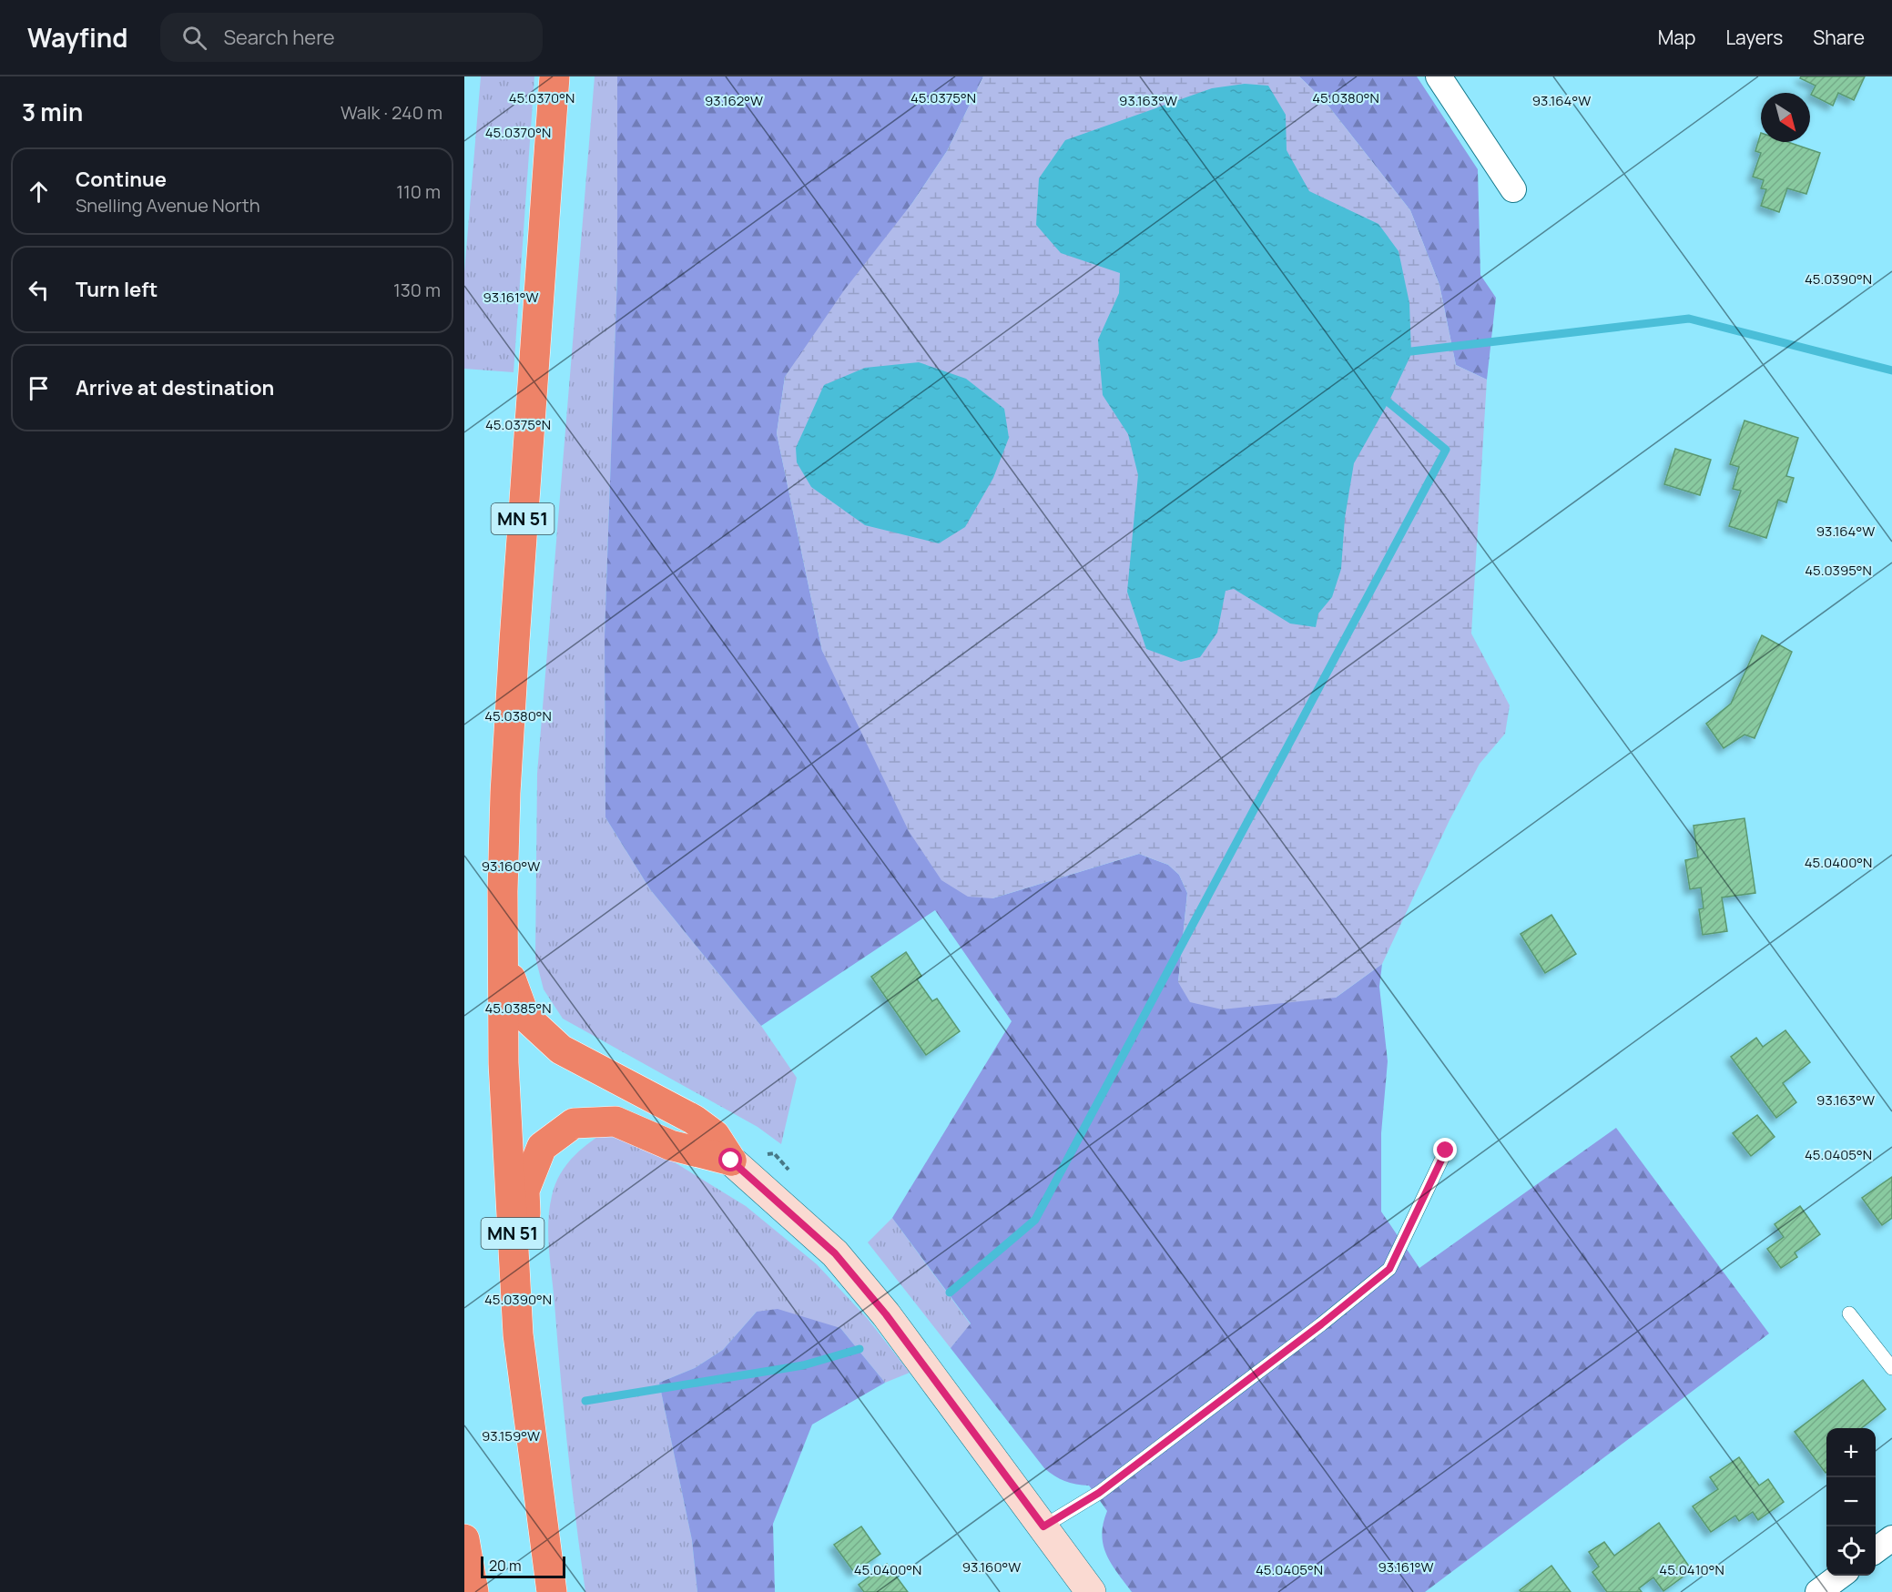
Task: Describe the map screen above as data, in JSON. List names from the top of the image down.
{
  "streets": {
    "highway": ["MN 51"]
  },
  "scale_bar": "20 m",
  "north": "bottom right",
  "page": {
    "header": "Wayfind",
    "search": "Search here",
    "nav": ["Map", "Layers", "Share"],
    "heading": ["3 min", "Walk · 240 m"],
    "list": [
      ["Continue", "Snelling Avenue North", "110 m"],
      ["Turn left", "130 m"],
      "Arrive at destination"
    ],
    "map_buttons": ["+", "−"],
    "scale": "20 m"
  },
  "coordinates": [
    "45.0380°N",
    "45.0370°N",
    "45.0375°N",
    "93.162°W",
    "93.163°W",
    "93.164°W",
    "45.0390°N",
    "93.161°W",
    "45.0395°N",
    "45.0400°N",
    "93.160°W",
    "45.0385°N",
    "45.0405°N",
    "93.159°W",
    "45.0410°N"
  ]
}
